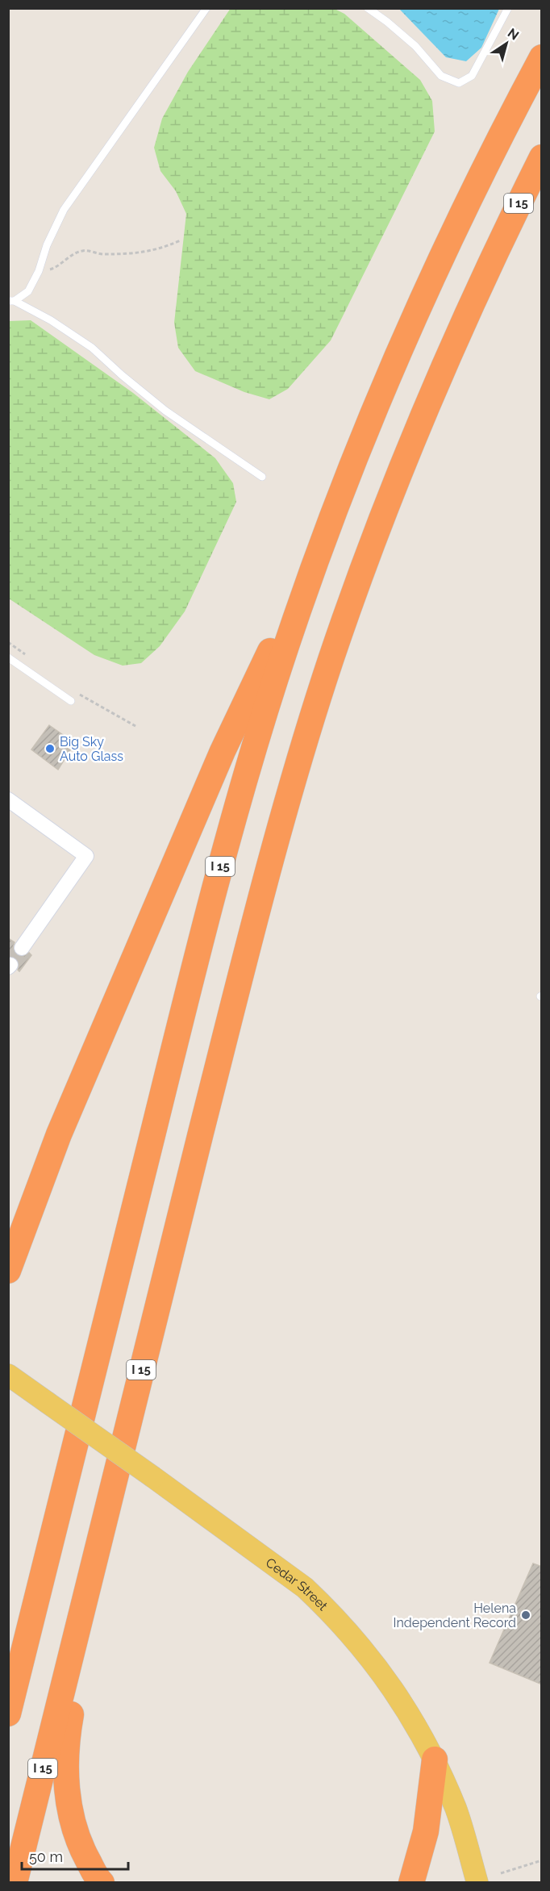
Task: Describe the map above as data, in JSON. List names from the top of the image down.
{
  "streets": {
    "highway": ["I 15"],
    "main road": ["Cedar Street"]
  },
  "places": ["Big Sky Auto Glass", "Helena Independent Record"],
  "scale_bar": "50 m",
  "north": "top right"
}
